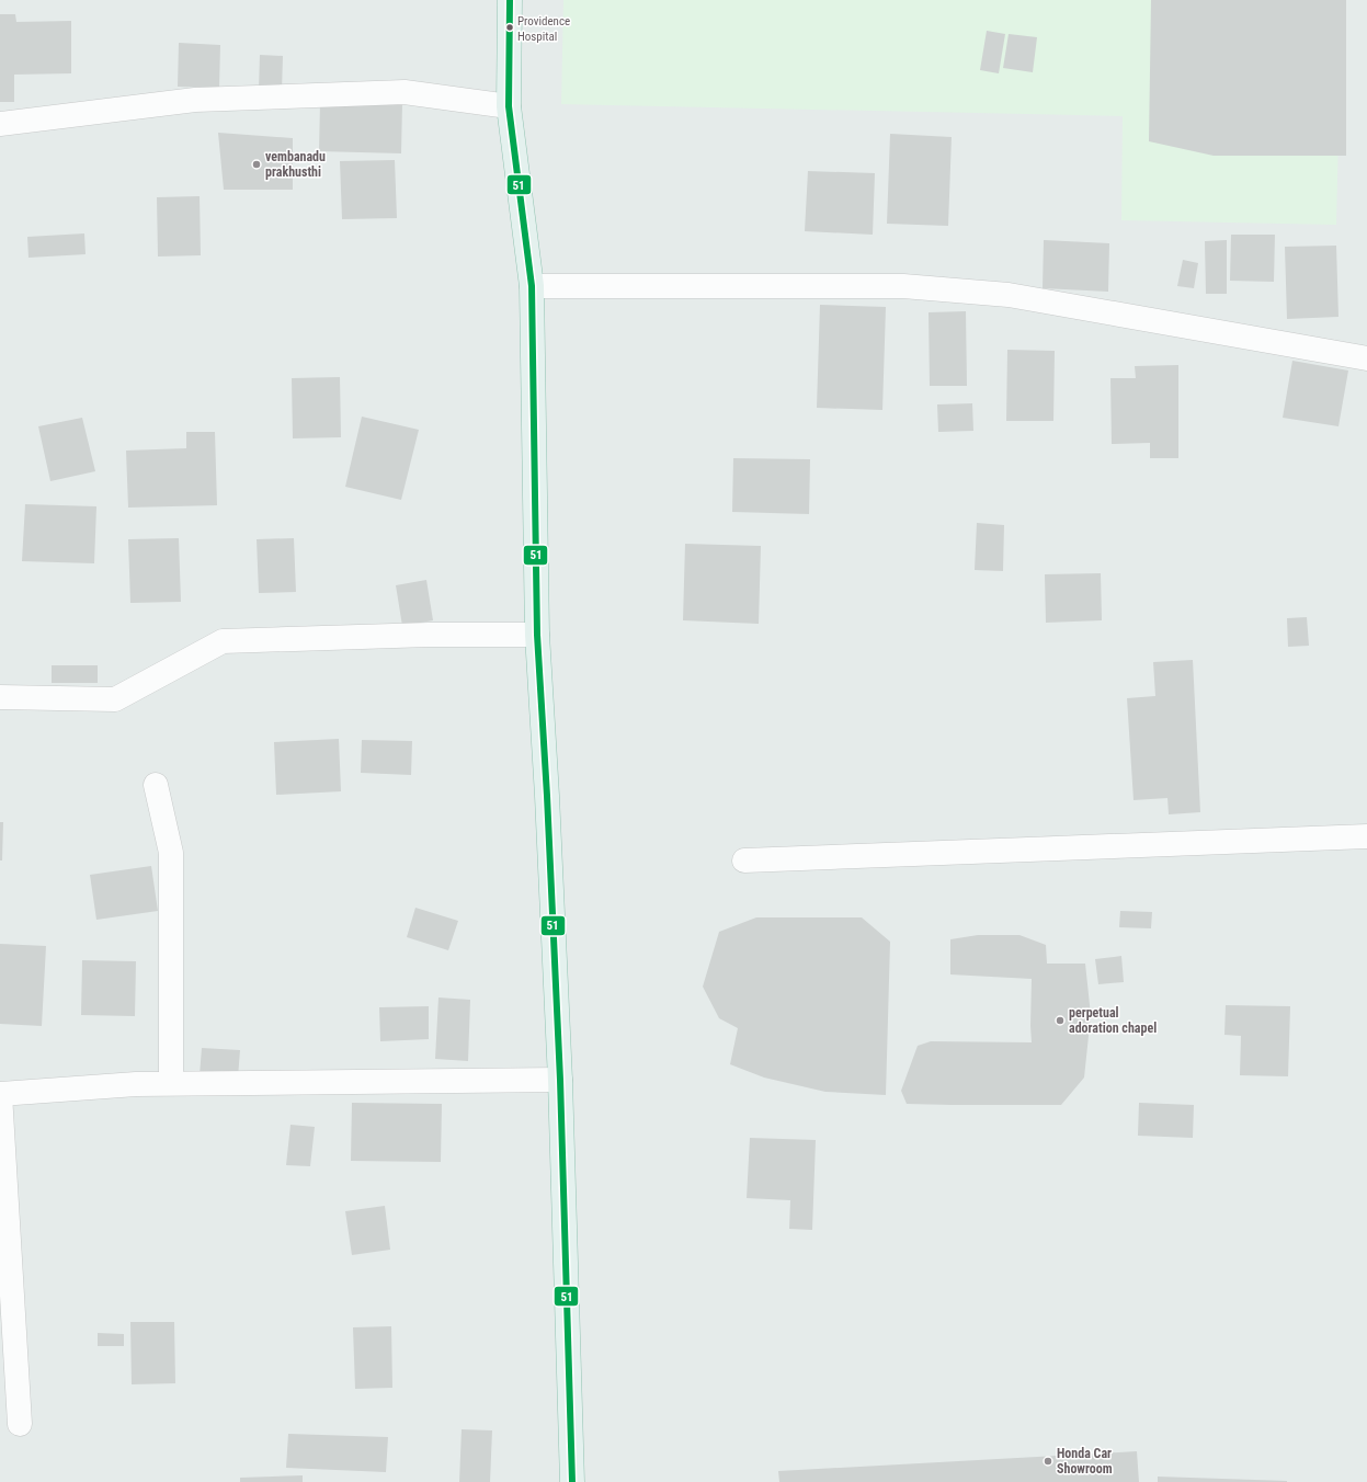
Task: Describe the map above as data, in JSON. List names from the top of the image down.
{
  "places": [
    "Providence Hospital",
    "vembanadu prakhusthi",
    "perpetual adoration chapel",
    "Honda Car Showroom"
  ],
  "lines": ["transit line 51"]
}
